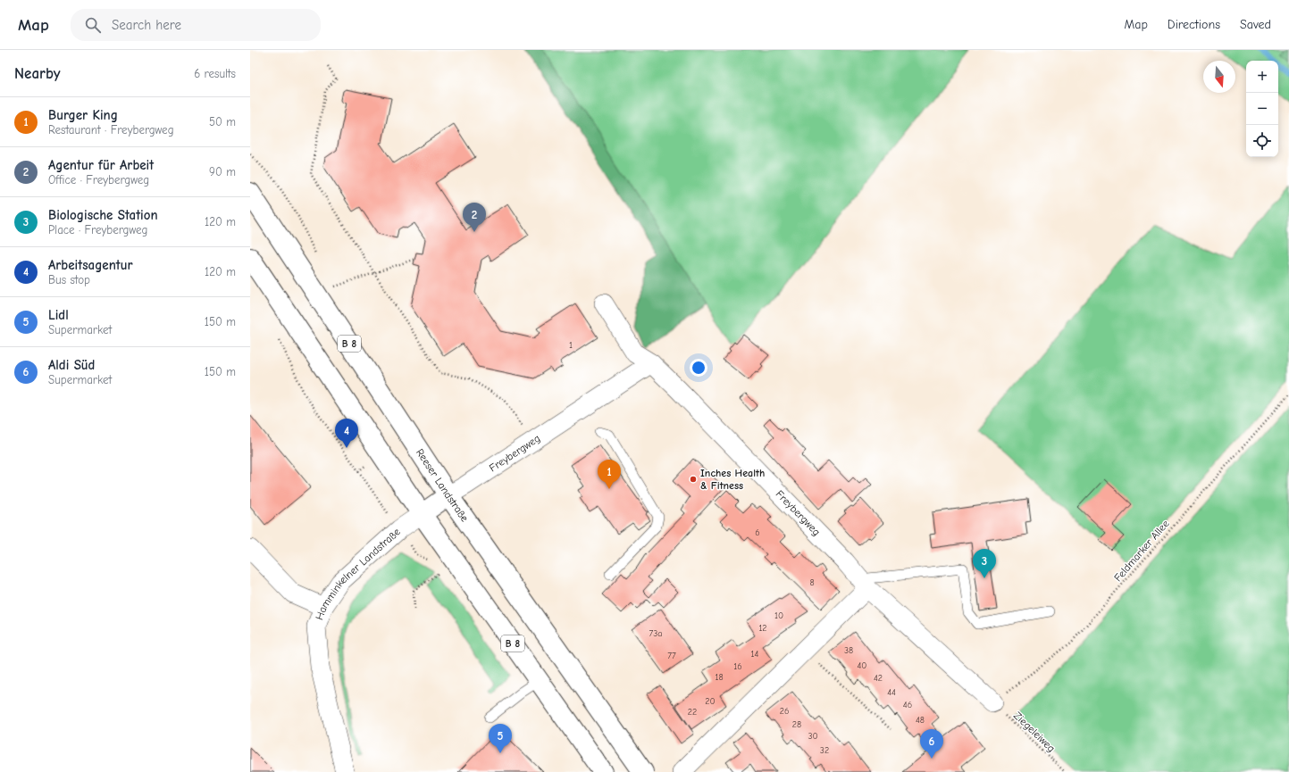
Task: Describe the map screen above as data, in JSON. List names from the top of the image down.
{
  "streets": {
    "main road": ["B 8", "Reeser Landstraße"],
    "street": ["Freybergweg", "Hamminkelner Landstraße"],
    "path": ["Feldmarker Allee", "Ziegeleiweg"]
  },
  "crossings": [
    ["B 8", "Hamminkelner Landstraße"],
    ["Freybergweg", "Reeser Landstraße"],
    ["Freybergweg", "Feldmarker Allee"],
    ["Freybergweg", "Ziegeleiweg"],
    ["Feldmarker Allee", "Ziegeleiweg"]
  ],
  "places": ["Inches Health & Fitness"],
  "house_numbers": [
    "1",
    "6",
    "8",
    "10",
    "12",
    "73a",
    "38",
    "14",
    "77",
    "40",
    "16",
    "18",
    "42",
    "44",
    "20",
    "46",
    "26",
    "22",
    "48",
    "28",
    "30",
    "32"
  ],
  "north": "bottom",
  "page": {
    "header": "Map",
    "search": "Search here",
    "nav": ["Map", "Directions", "Saved"],
    "heading": ["Nearby", "6 results"],
    "map_buttons": ["+", "−"],
    "list": [
      {
        "mark": "1",
        "name": "Burger King",
        "note": "Restaurant · Freybergweg",
        "value": "50 m"
      },
      {
        "mark": "2",
        "name": "Agentur für Arbeit",
        "note": "Office · Freybergweg",
        "value": "90 m"
      },
      {
        "mark": "3",
        "name": "Biologische Station",
        "note": "Place · Freybergweg",
        "value": "120 m"
      },
      {
        "mark": "4",
        "name": "Arbeitsagentur",
        "note": "Bus stop",
        "value": "120 m"
      },
      {
        "mark": "5",
        "name": "Lidl",
        "note": "Supermarket",
        "value": "150 m"
      },
      {
        "mark": "6",
        "name": "Aldi Süd",
        "note": "Supermarket",
        "value": "150 m"
      }
    ],
    "pins": [
      "2",
      "4",
      "1",
      "3",
      "5",
      "6"
    ]
  }
}
